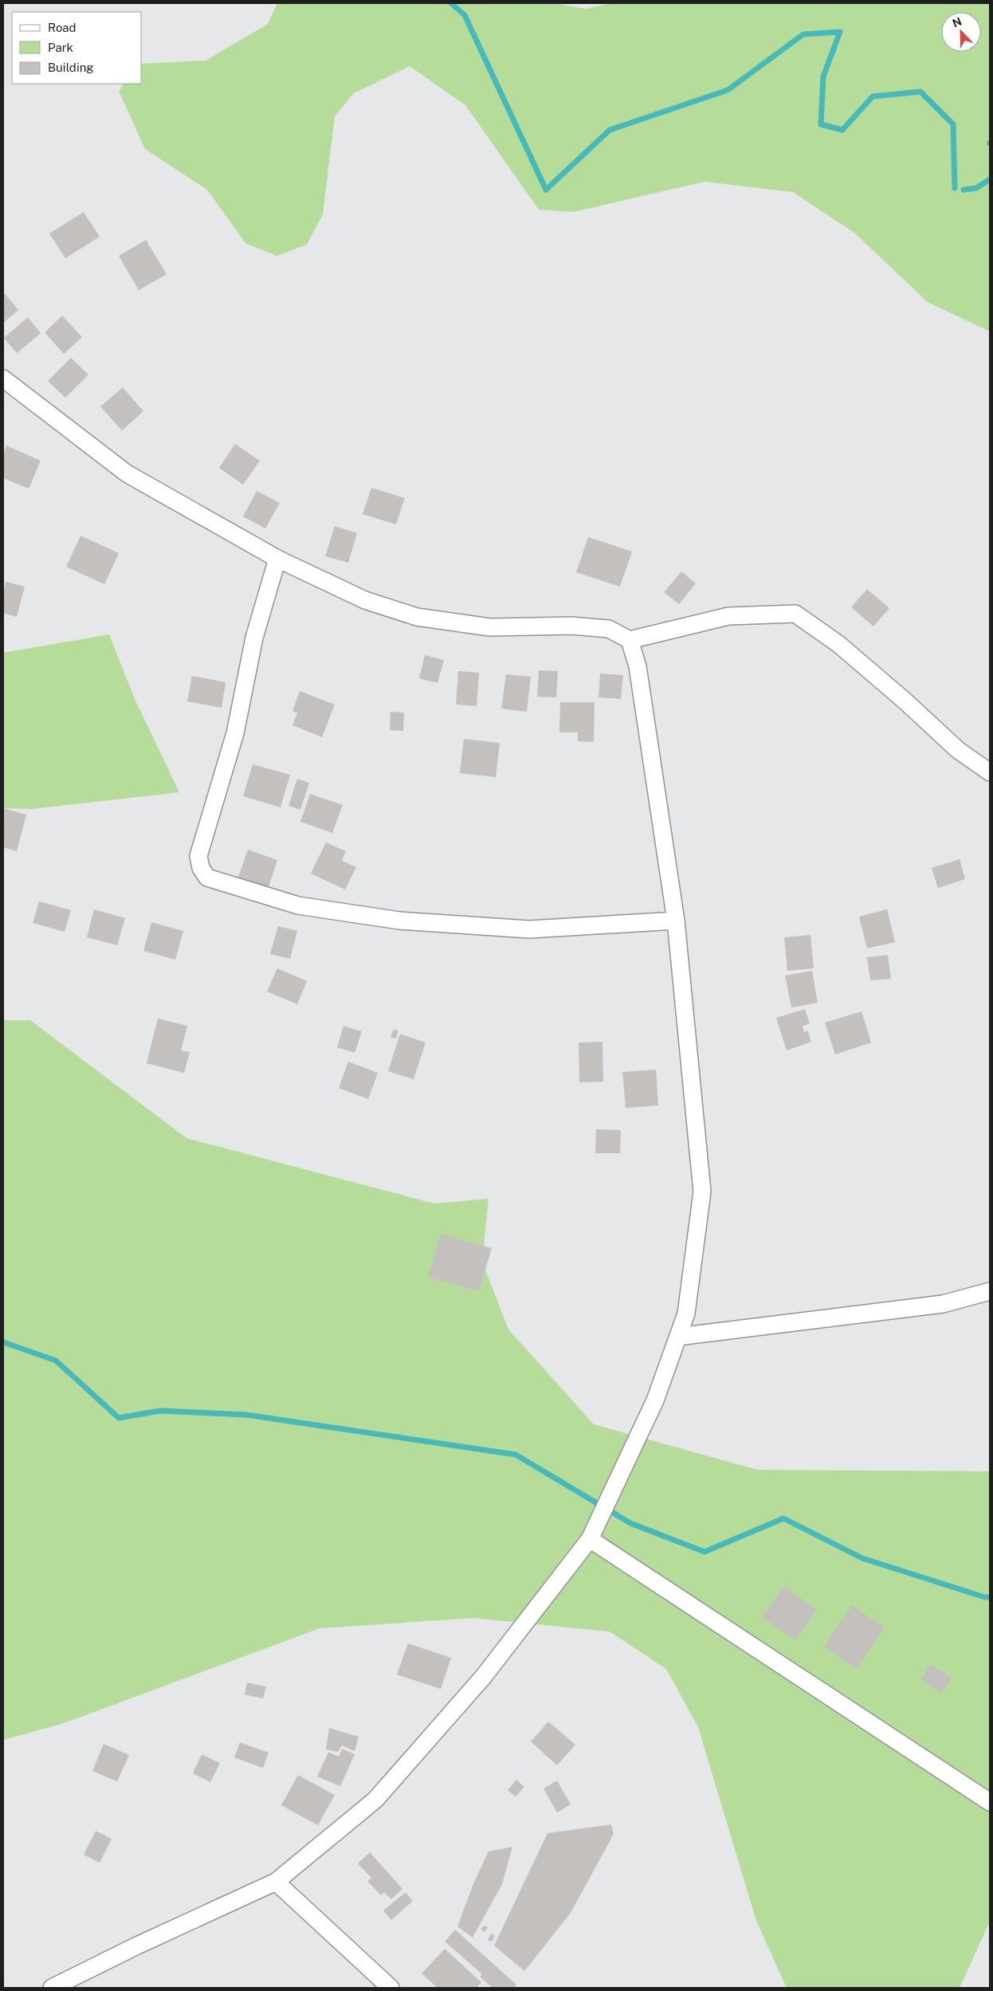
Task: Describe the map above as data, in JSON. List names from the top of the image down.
{
  "legend": ["Road", "Park", "Building"],
  "north": "top left"
}
